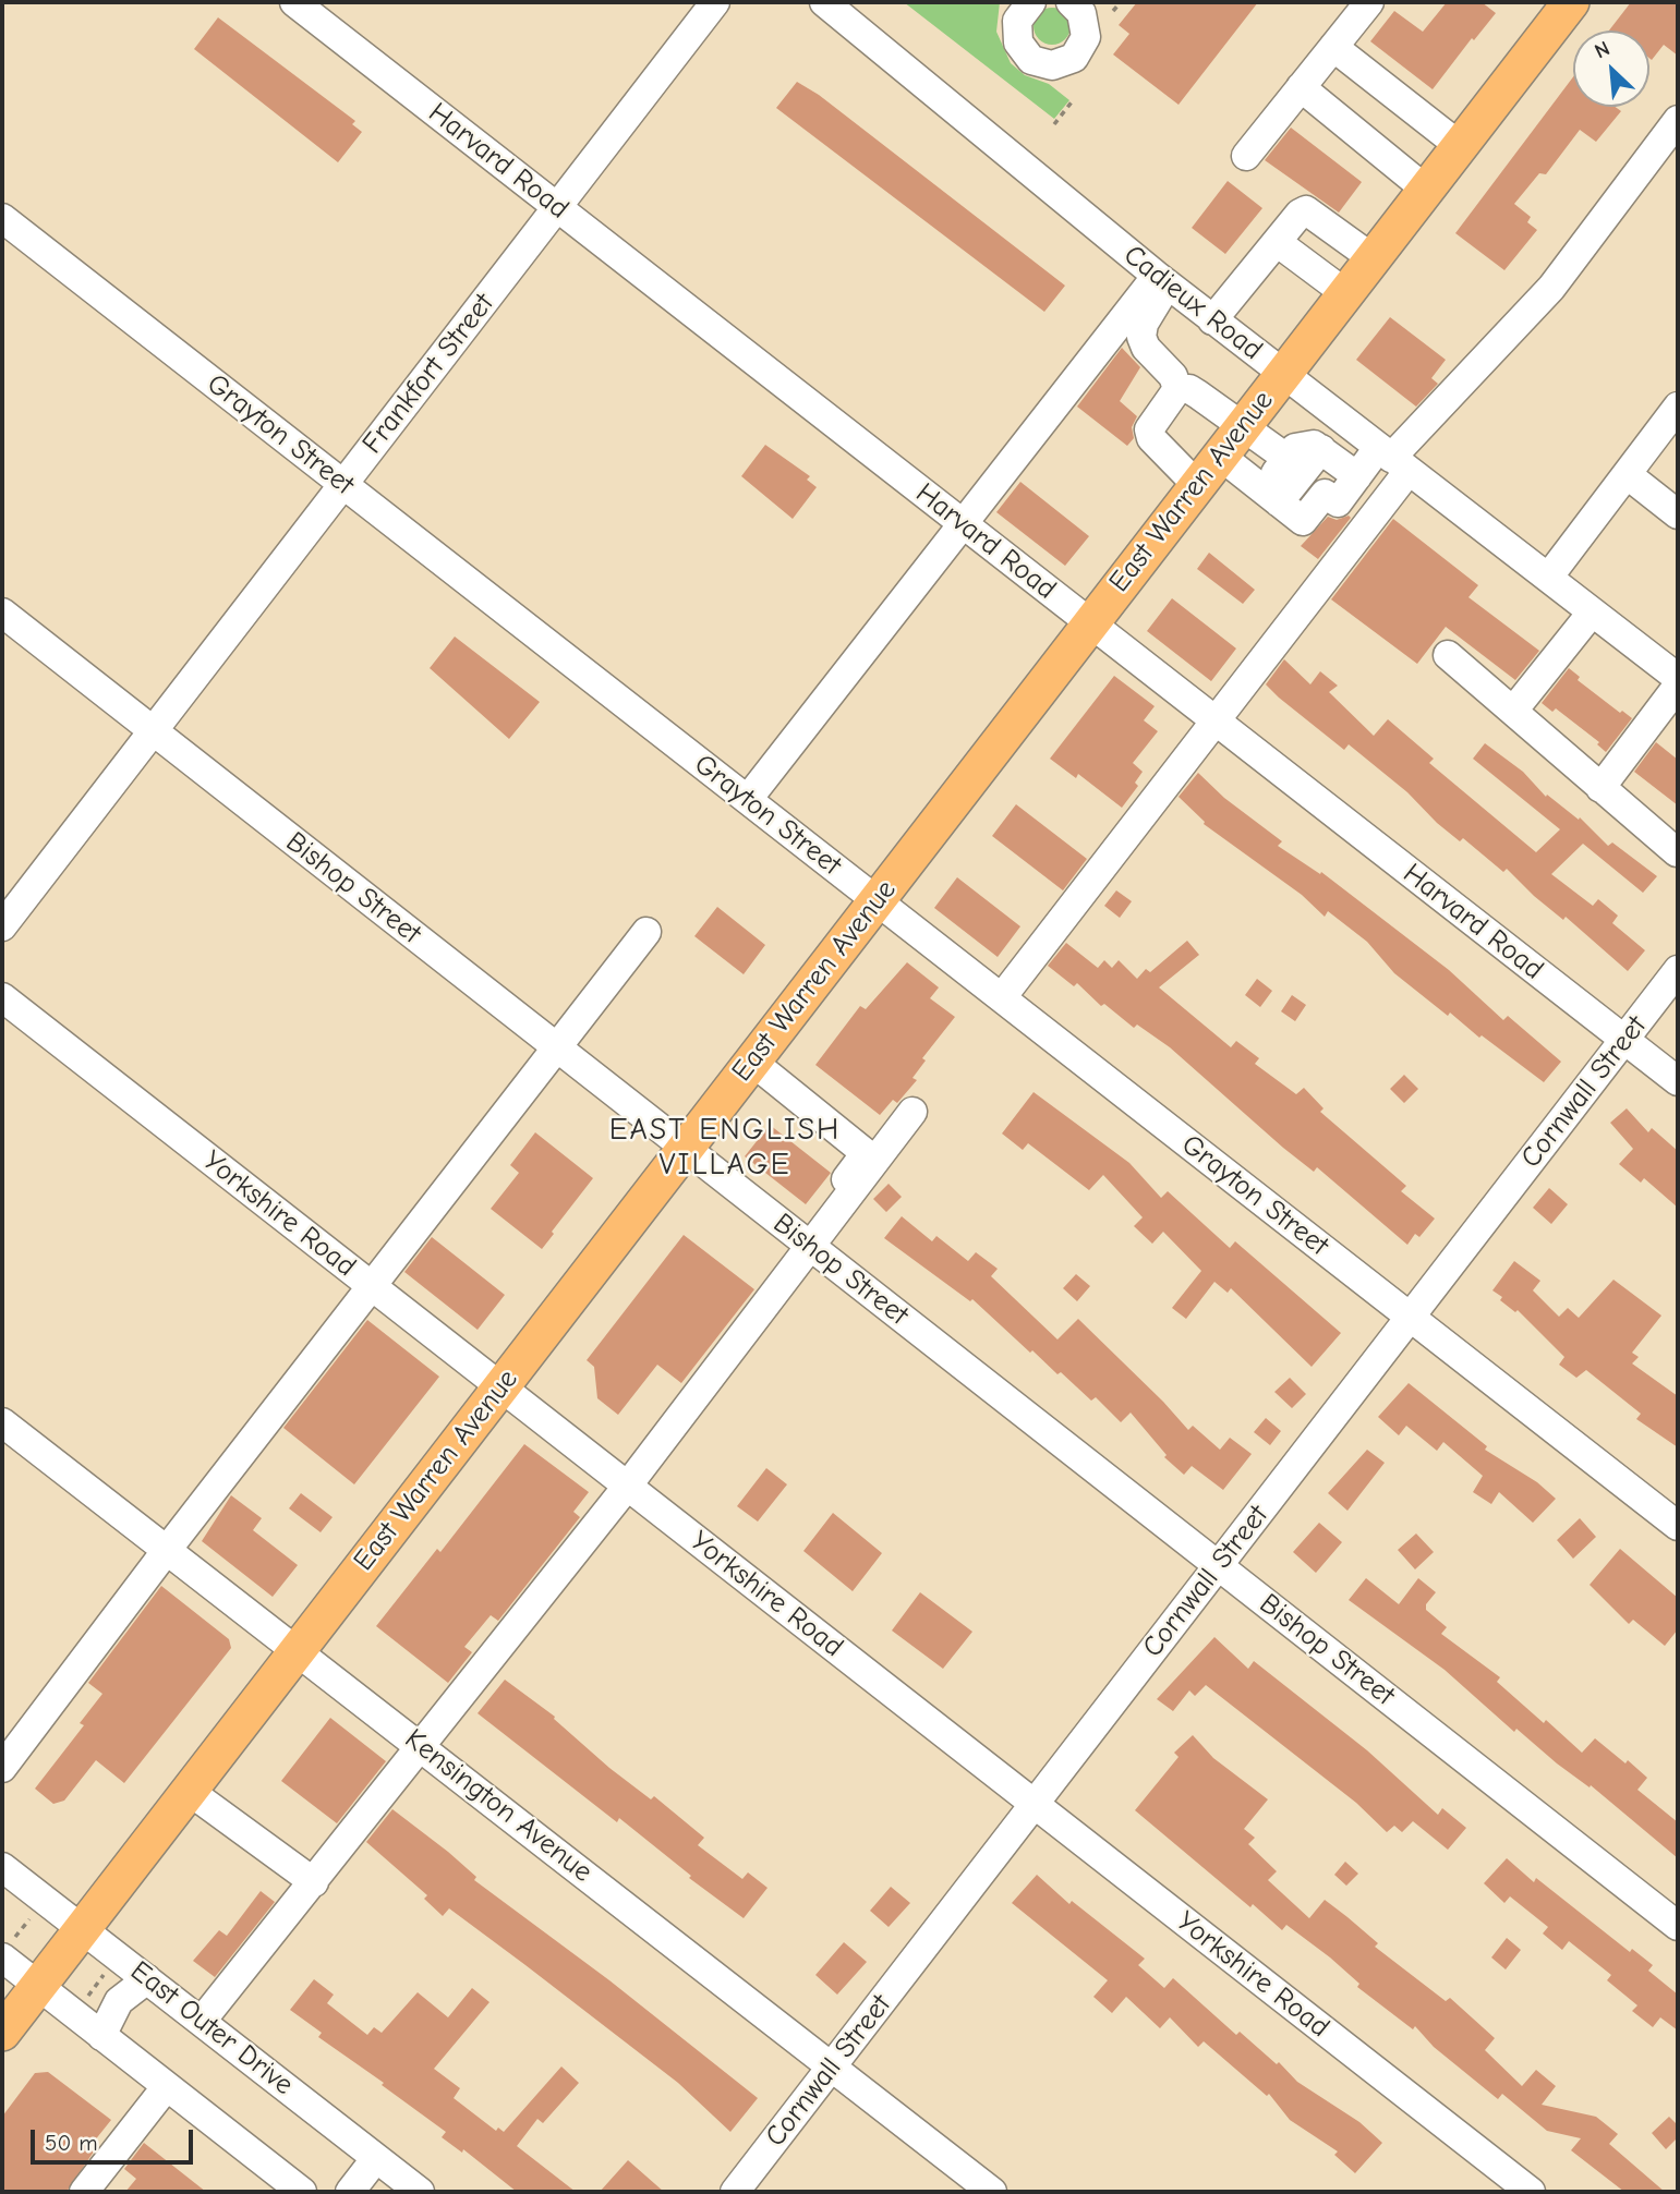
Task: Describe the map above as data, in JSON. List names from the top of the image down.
{
  "streets": {
    "main road": ["East Warren Avenue"],
    "street": [
      "Harvard Road",
      "Cadieux Road",
      "Frankfort Street",
      "Grayton Street",
      "Bishop Street",
      "Cornwall Street",
      "Yorkshire Road",
      "Kensington Avenue",
      "East Outer Drive"
    ]
  },
  "crossings": [
    ["Harvard Road", "Frankfort Street"],
    ["Harvard Road", "East Warren Avenue"],
    ["Harvard Road", "Cornwall Street"],
    ["Cadieux Road", "East Warren Avenue"],
    ["Frankfort Street", "Grayton Street"],
    ["Frankfort Street", "Bishop Street"],
    ["Grayton Street", "East Warren Avenue"],
    ["Grayton Street", "Cornwall Street"],
    ["East Warren Avenue", "Bishop Street"],
    ["East Warren Avenue", "Yorkshire Road"],
    ["East Warren Avenue", "Kensington Avenue"],
    ["East Warren Avenue", "East Outer Drive"],
    ["Bishop Street", "Cornwall Street"],
    ["Cornwall Street", "Yorkshire Road"],
    ["Cornwall Street", "Kensington Avenue"]
  ],
  "districts": ["EAST ENGLISH VILLAGE"],
  "scale_bar": "50 m",
  "north": "top left"
}
